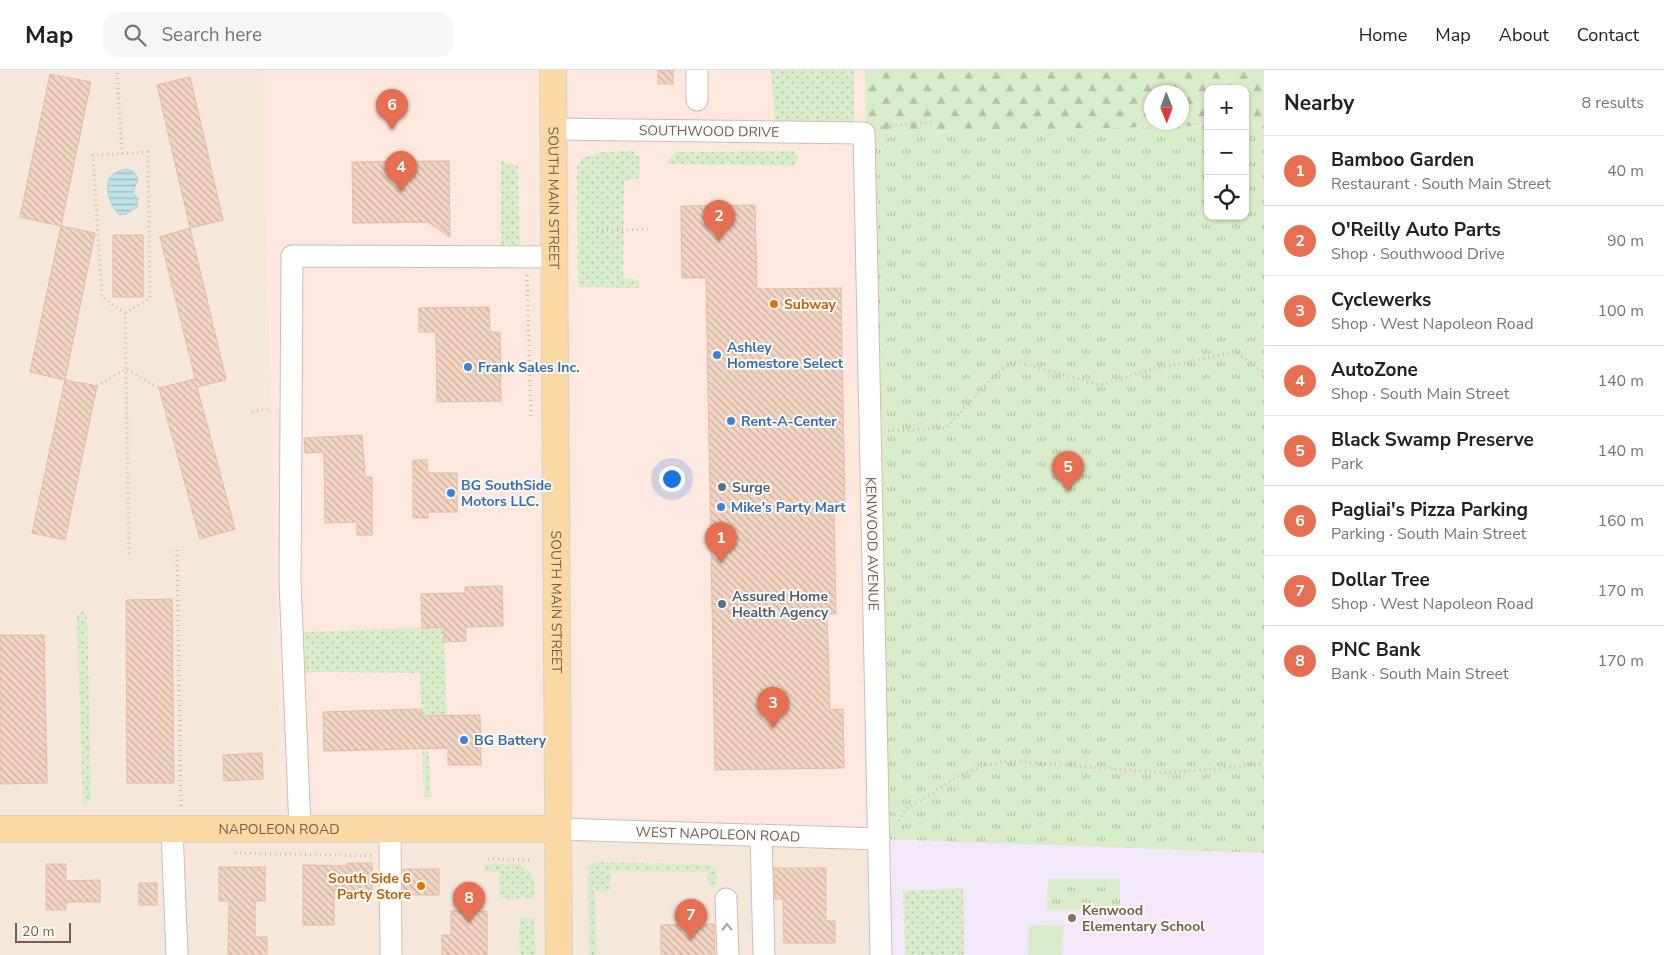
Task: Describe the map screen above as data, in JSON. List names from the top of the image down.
{
  "streets": {
    "main road": ["SOUTH MAIN STREET", "NAPOLEON ROAD"],
    "street": ["SOUTHWOOD DRIVE", "KENWOOD AVENUE", "WEST NAPOLEON ROAD"]
  },
  "crossings": [
    ["SOUTHWOOD DRIVE", "SOUTH MAIN STREET"],
    ["SOUTHWOOD DRIVE", "KENWOOD AVENUE"],
    ["SOUTH MAIN STREET", "NAPOLEON ROAD"],
    ["SOUTH MAIN STREET", "WEST NAPOLEON ROAD"],
    ["KENWOOD AVENUE", "WEST NAPOLEON ROAD"],
    ["NAPOLEON ROAD", "WEST NAPOLEON ROAD"]
  ],
  "places": [
    "Subway",
    "Ashley Homestore Select",
    "Frank Sales Inc.",
    "Rent-A-Center",
    "Surge",
    "BG SouthSide Motors LLC.",
    "Mike's Party Mart",
    "Assured Home Health Agency",
    "BG Battery",
    "South Side 6 Party Store",
    "Kenwood Elementary School"
  ],
  "scale_bar": "20 m",
  "north": "bottom",
  "page": {
    "header": "Map",
    "search": "Search here",
    "nav": [
      "Home",
      "Map",
      "About",
      "Contact"
    ],
    "heading": ["Nearby", "8 results"],
    "map_buttons": ["+", "−"],
    "pins": [
      "6",
      "4",
      "2",
      "5",
      "1",
      "3",
      "8",
      "7"
    ],
    "list": [
      {
        "mark": "1",
        "name": "Bamboo Garden",
        "note": "Restaurant · South Main Street",
        "value": "40 m"
      },
      {
        "mark": "2",
        "name": "O'Reilly Auto Parts",
        "note": "Shop · Southwood Drive",
        "value": "90 m"
      },
      {
        "mark": "3",
        "name": "Cyclewerks",
        "note": "Shop · West Napoleon Road",
        "value": "100 m"
      },
      {
        "mark": "4",
        "name": "AutoZone",
        "note": "Shop · South Main Street",
        "value": "140 m"
      },
      {
        "mark": "5",
        "name": "Black Swamp Preserve",
        "note": "Park",
        "value": "140 m"
      },
      {
        "mark": "6",
        "name": "Pagliai's Pizza Parking",
        "note": "Parking · South Main Street",
        "value": "160 m"
      },
      {
        "mark": "7",
        "name": "Dollar Tree",
        "note": "Shop · West Napoleon Road",
        "value": "170 m"
      },
      {
        "mark": "8",
        "name": "PNC Bank",
        "note": "Bank · South Main Street",
        "value": "170 m"
      }
    ],
    "scale": "20 m"
  }
}
